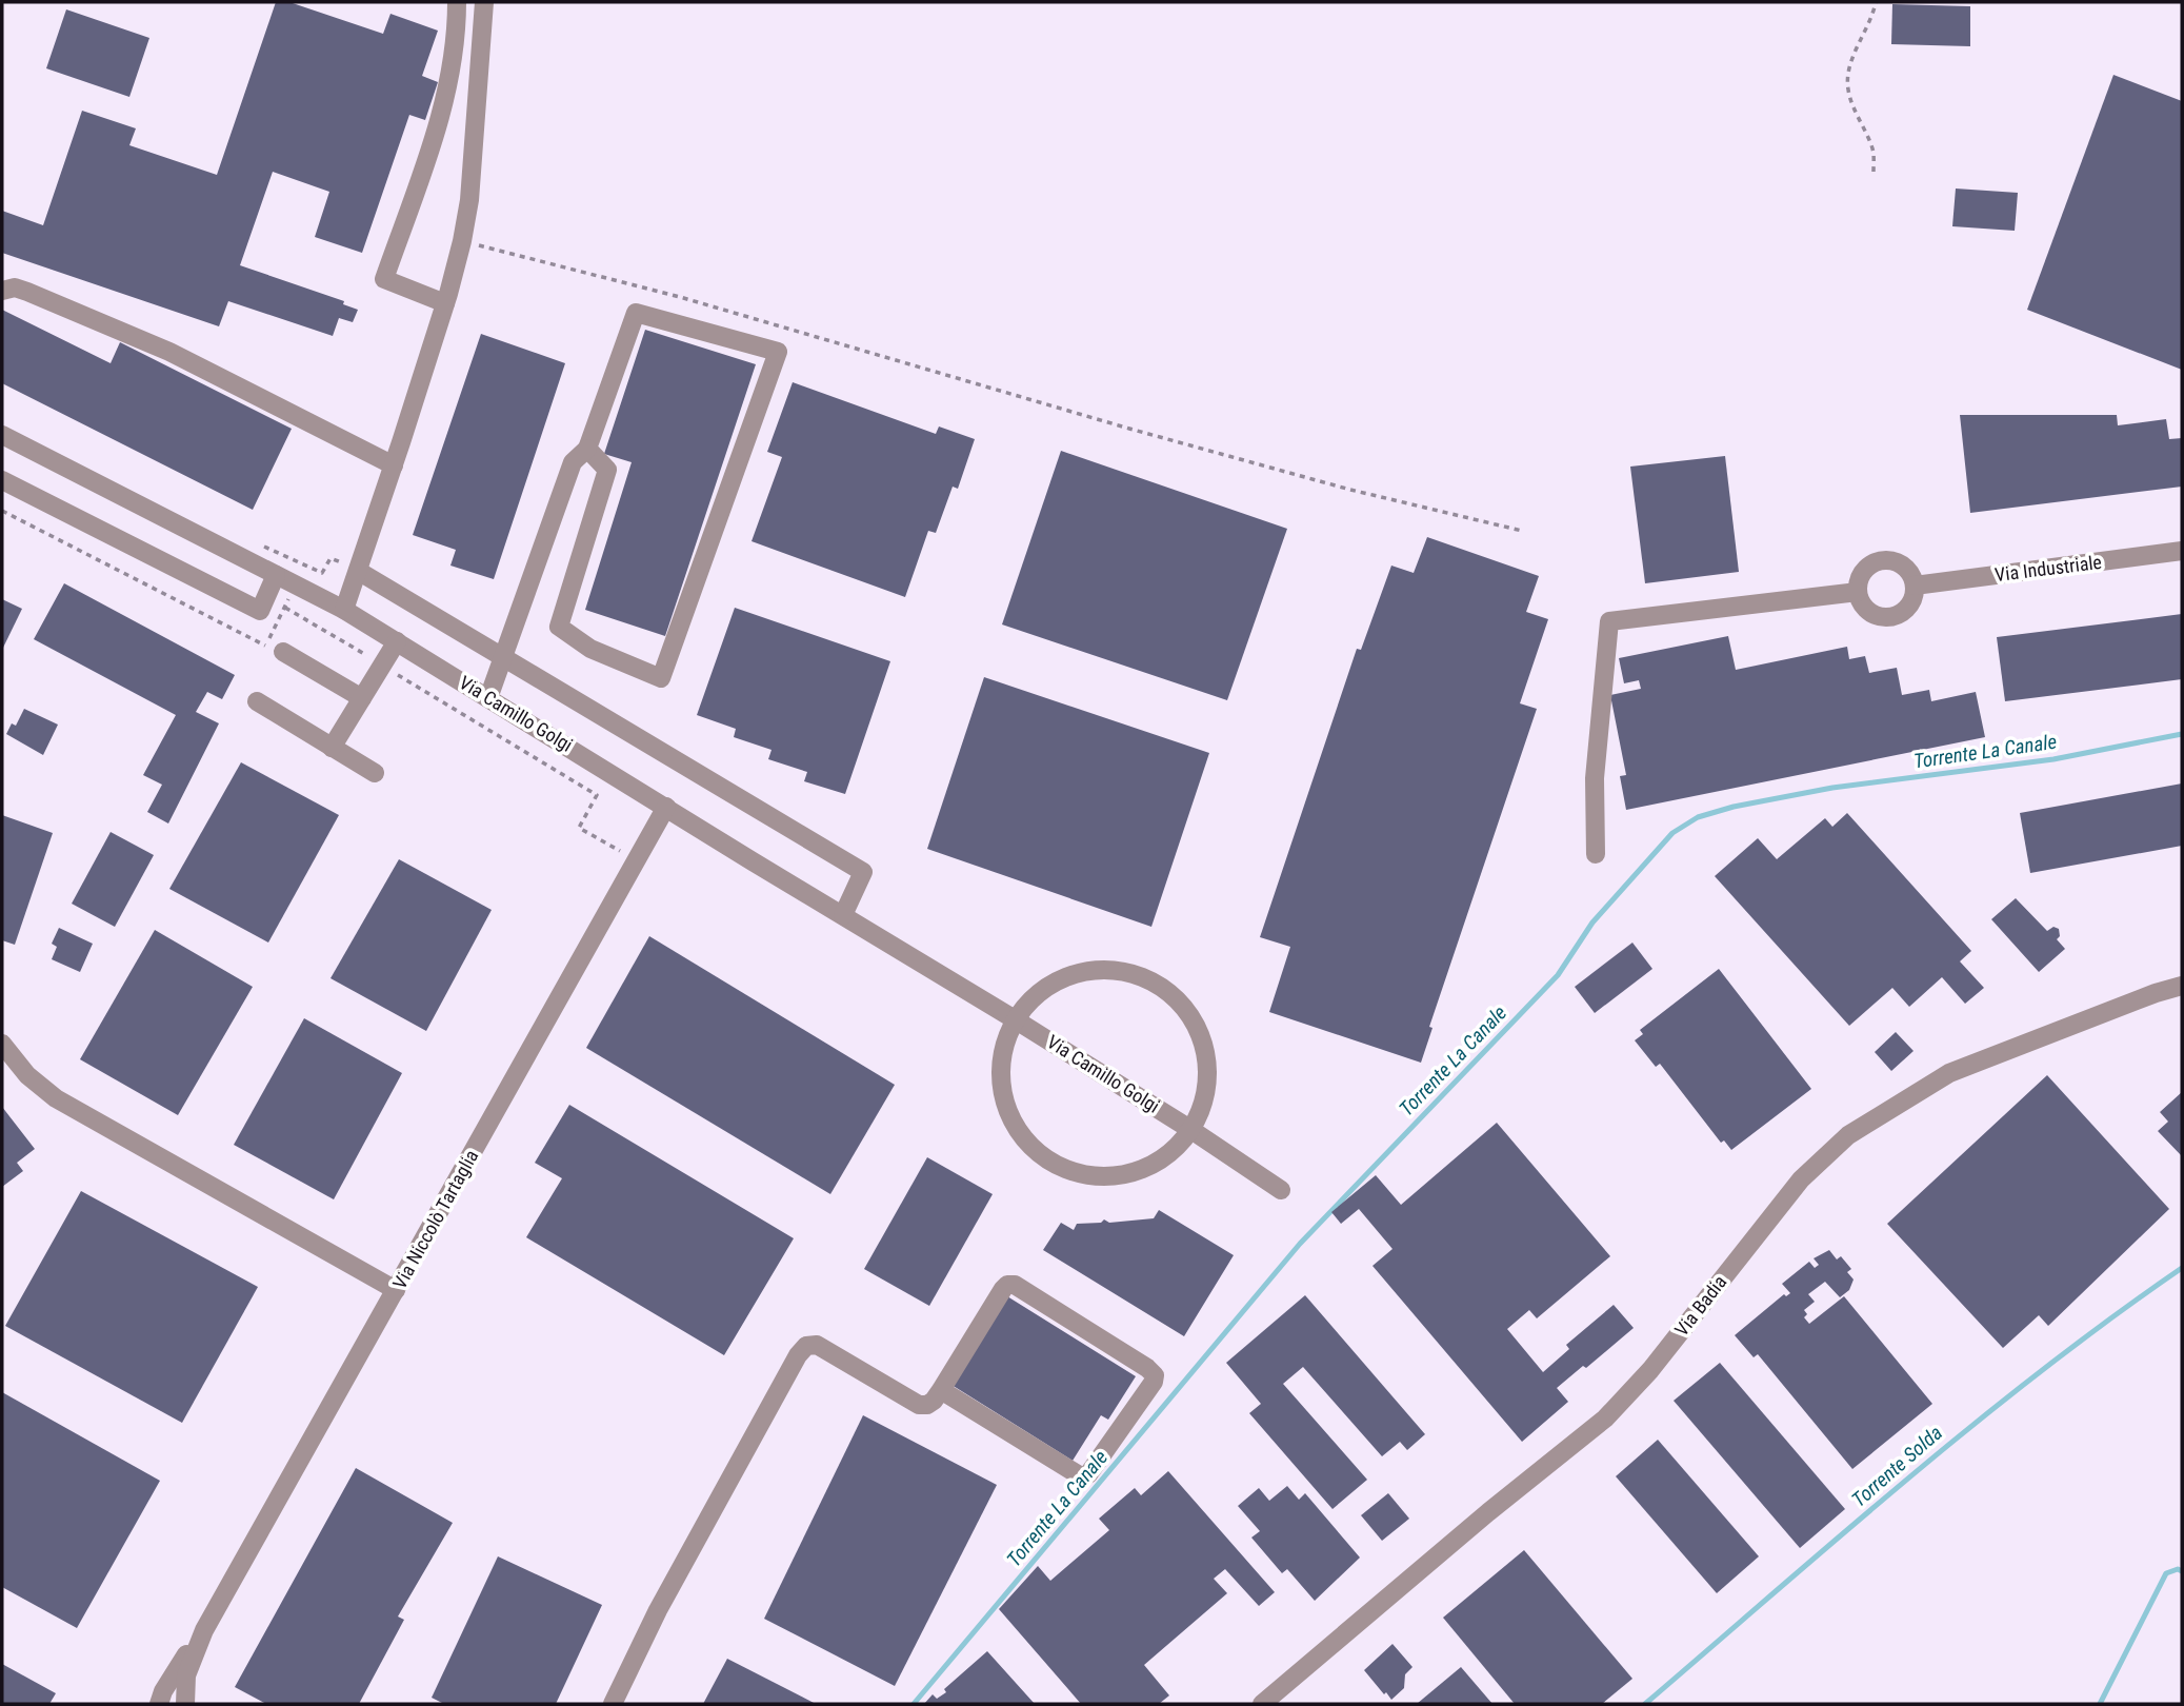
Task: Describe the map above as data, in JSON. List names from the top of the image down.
{
  "streets": {
    "street": [
      "Via Industriale",
      "Via Camillo Golgi",
      "Via Niccolò Tartaglia",
      "Via Badia"
    ]
  },
  "crossings": [
    ["Via Camillo Golgi", "Via Niccolò Tartaglia"]
  ],
  "water": ["Torrente La Canale", "Torrente Solda"]
}
